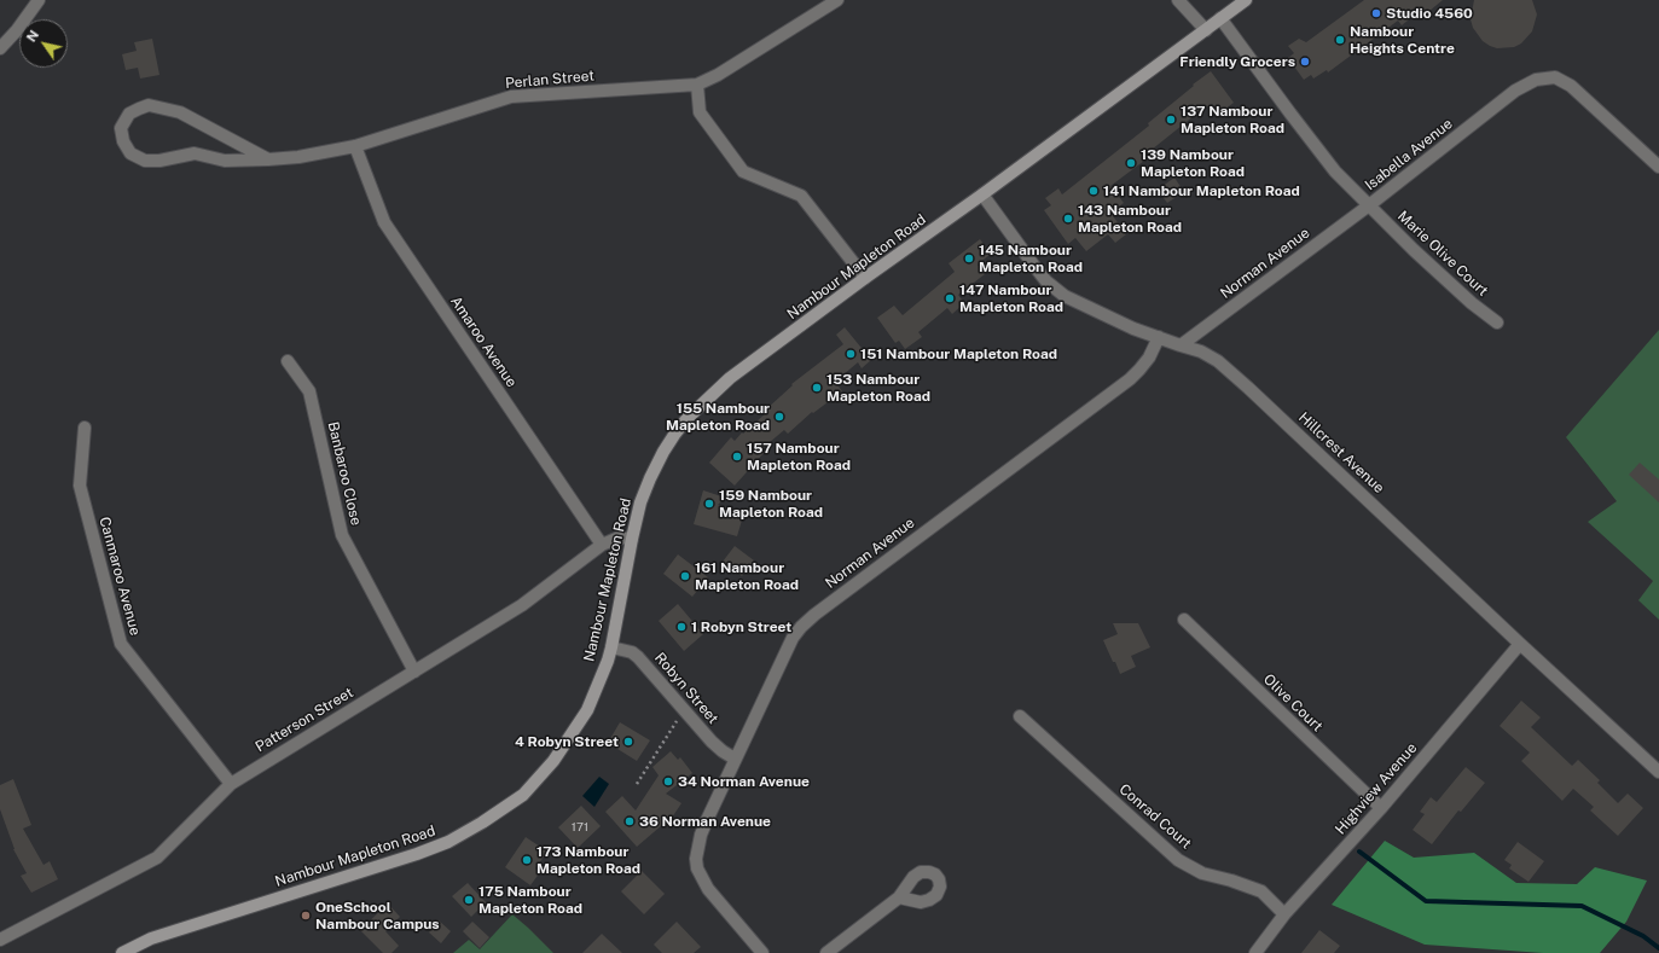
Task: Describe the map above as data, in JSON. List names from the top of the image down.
{
  "streets": {
    "main road": ["Nambour Mapleton Road"],
    "street": [
      "Perlan Street",
      "Isabella Avenue",
      "Marie Olive Court",
      "Norman Avenue",
      "Amaroo Avenue",
      "Hillcrest Avenue",
      "Banbaroo Close",
      "Canmaroo Avenue",
      "Robyn Street",
      "Olive Court",
      "Patterson Street",
      "Highview Avenue",
      "Conrad Court"
    ]
  },
  "crossings": [
    ["Perlan Street", "Amaroo Avenue"],
    ["Isabella Avenue", "Marie Olive Court"],
    ["Isabella Avenue", "Norman Avenue"],
    ["Isabella Avenue", "Nambour Mapleton Road"],
    ["Marie Olive Court", "Norman Avenue"],
    ["Norman Avenue", "Hillcrest Avenue"],
    ["Norman Avenue", "Robyn Street"],
    ["Nambour Mapleton Road", "Hillcrest Avenue"],
    ["Nambour Mapleton Road", "Robyn Street"],
    ["Nambour Mapleton Road", "Patterson Street"],
    ["Amaroo Avenue", "Patterson Street"],
    ["Hillcrest Avenue", "Highview Avenue"],
    ["Banbaroo Close", "Patterson Street"],
    ["Canmaroo Avenue", "Patterson Street"],
    ["Olive Court", "Highview Avenue"],
    ["Highview Avenue", "Conrad Court"]
  ],
  "places": [
    "Studio 4560",
    "Nambour Heights Centre",
    "Friendly Grocers",
    "137 Nambour Mapleton Road",
    "139 Nambour Mapleton Road",
    "141 Nambour Mapleton Road",
    "143 Nambour Mapleton Road",
    "145 Nambour Mapleton Road",
    "147 Nambour Mapleton Road",
    "151 Nambour Mapleton Road",
    "153 Nambour Mapleton Road",
    "155 Nambour Mapleton Road",
    "157 Nambour Mapleton Road",
    "159 Nambour Mapleton Road",
    "161 Nambour Mapleton Road",
    "1 Robyn Street",
    "4 Robyn Street",
    "34 Norman Avenue",
    "36 Norman Avenue",
    "173 Nambour Mapleton Road",
    "175 Nambour Mapleton Road",
    "OneSchool Nambour Campus"
  ],
  "house_numbers": ["171"],
  "north": "top left"
}
